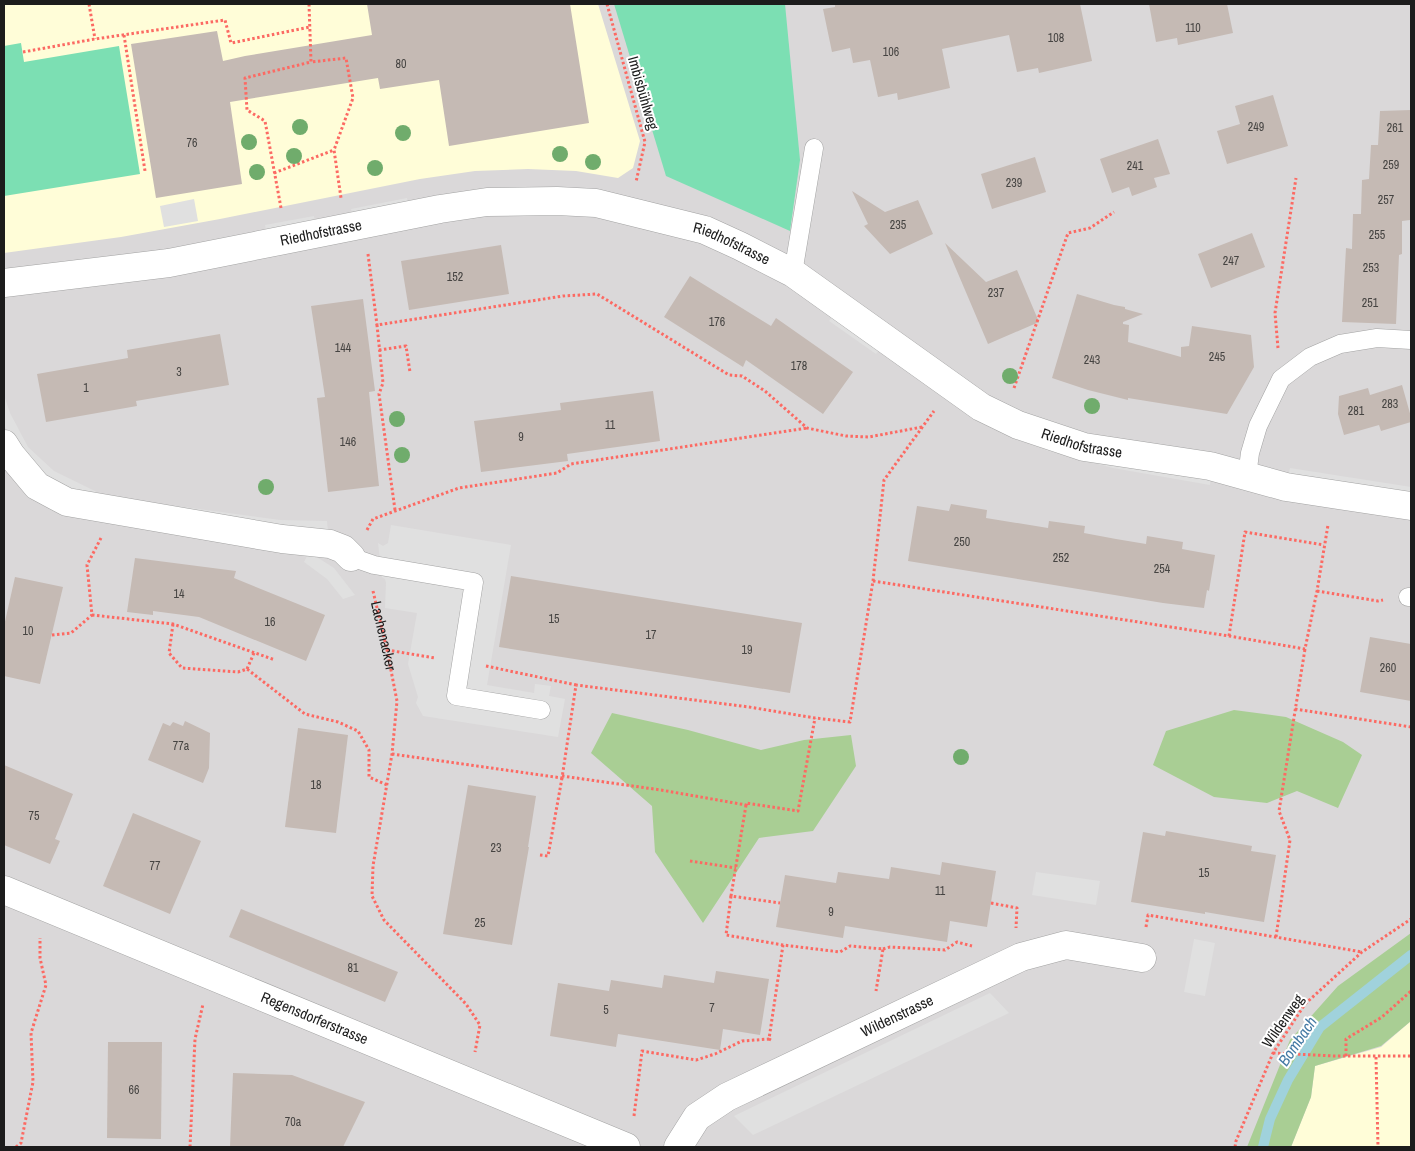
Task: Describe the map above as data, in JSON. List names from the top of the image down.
{
  "streets": {
    "street": ["Riedhofstrasse", "Wildenstrasse", "Regensdorferstrasse"],
    "path": ["Imbisbühlweg", "Lachenacker", "Wildenweg"]
  },
  "water": ["Bombach"],
  "house_numbers": [
    "110",
    "108",
    "106",
    "80",
    "249",
    "261",
    "76",
    "259",
    "241",
    "239",
    "257",
    "235",
    "255",
    "247",
    "253",
    "152",
    "237",
    "251",
    "176",
    "144",
    "245",
    "243",
    "178",
    "3",
    "1",
    "283",
    "281",
    "11",
    "9",
    "146",
    "250",
    "252",
    "254",
    "14",
    "15",
    "16",
    "10",
    "17",
    "19",
    "260",
    "77a",
    "18",
    "75",
    "23",
    "77",
    "15",
    "11",
    "9",
    "25",
    "81",
    "7",
    "5",
    "66",
    "70a"
  ]
}
